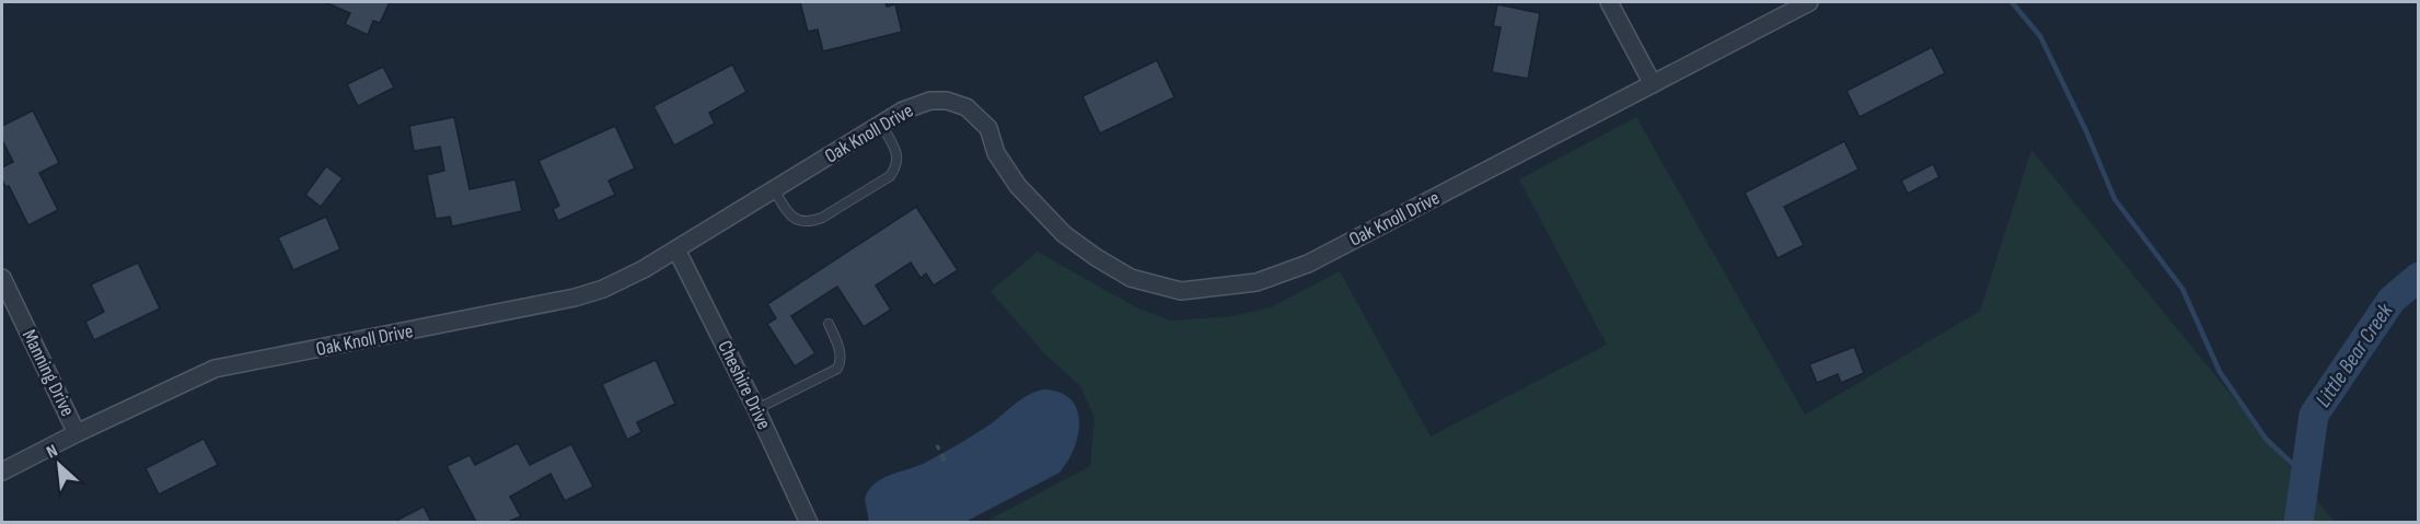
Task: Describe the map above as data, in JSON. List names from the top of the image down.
{
  "streets": {
    "street": ["Oak Knoll Drive", "Manning Drive", "Cheshire Drive"]
  },
  "crossings": [
    ["Oak Knoll Drive", "Manning Drive"],
    ["Oak Knoll Drive", "Cheshire Drive"]
  ],
  "water": ["Little Bear Creek"],
  "north": "top left"
}
